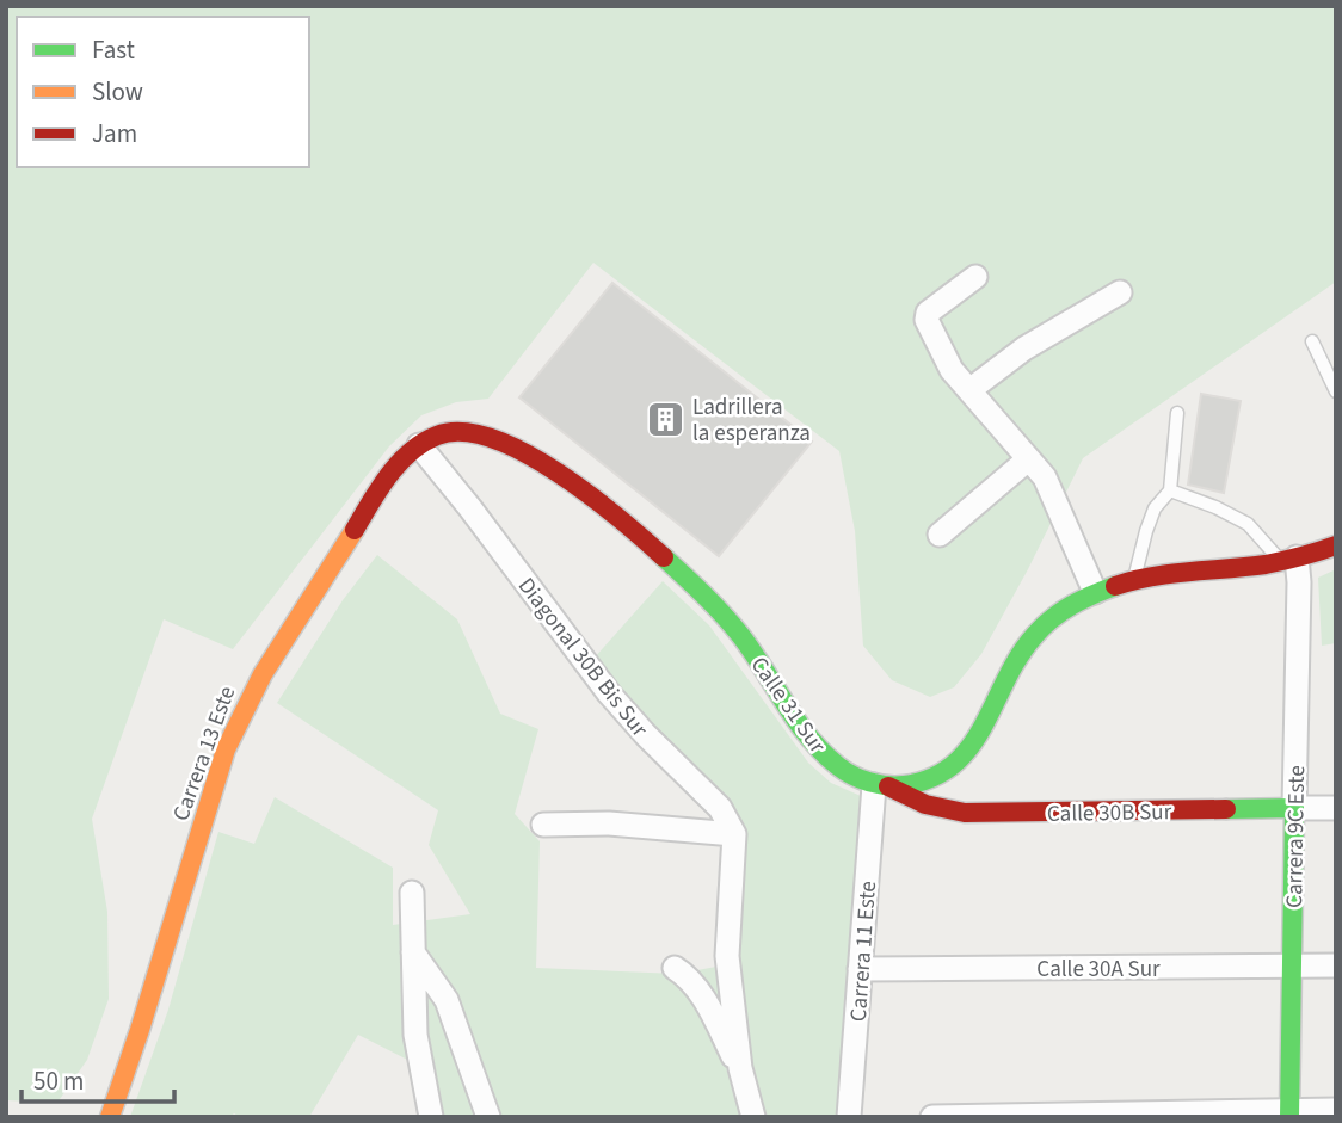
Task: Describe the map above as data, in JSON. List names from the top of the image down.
{
  "streets": {
    "main road": [
      "Calle 31 Sur",
      "Carrera 13 Este",
      "Calle 30B Sur",
      "Carrera 9C Este"
    ],
    "street": ["Diagonal 30B Bis Sur", "Carrera 11 Este", "Calle 30A Sur"]
  },
  "crossings": [
    ["Diagonal 30B Bis Sur", "Calle 31 Sur"],
    ["Diagonal 30B Bis Sur", "Carrera 13 Este"],
    ["Calle 31 Sur", "Carrera 13 Este"],
    ["Calle 31 Sur", "Calle 30B Sur"],
    ["Calle 31 Sur", "Carrera 11 Este"],
    ["Calle 30B Sur", "Carrera 9C Este"],
    ["Calle 30B Sur", "Carrera 11 Este"],
    ["Carrera 9C Este", "Calle 30A Sur"],
    ["Carrera 11 Este", "Calle 30A Sur"]
  ],
  "places": {
    "building": ["Ladrillera la esperanza"]
  },
  "legend": ["Fast", "Slow", "Jam"],
  "scale_bar": "50 m"
}
